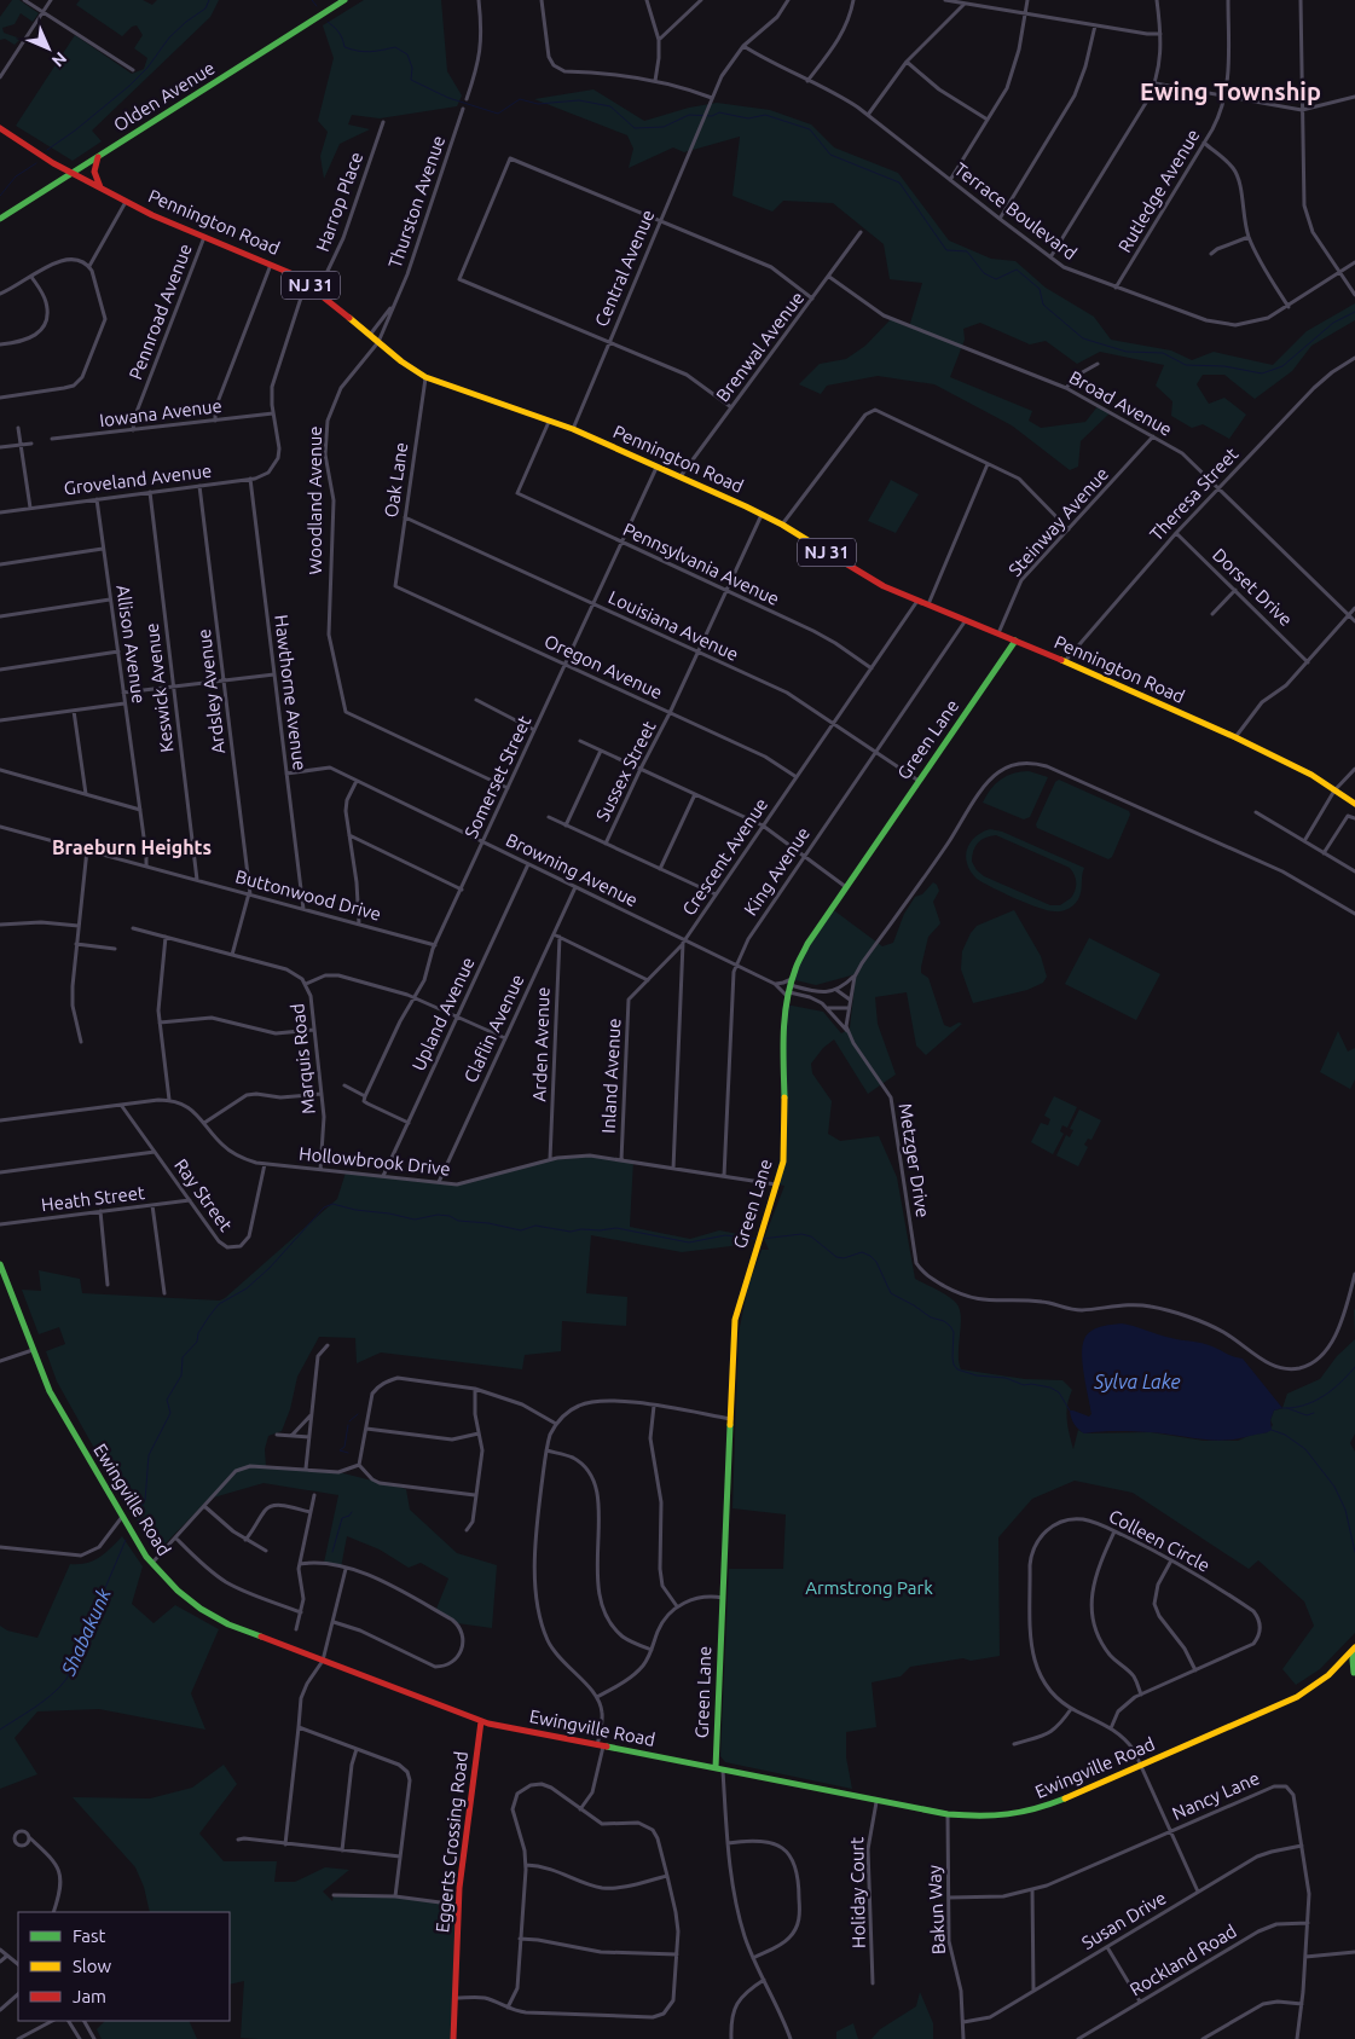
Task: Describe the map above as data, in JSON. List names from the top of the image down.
{
  "streets": {
    "main road": [
      "Olden Avenue",
      "Pennington Road",
      "NJ 31",
      "Green Lane",
      "Ewingville Road",
      "Eggerts Crossing Road"
    ],
    "street": [
      "Rutledge Avenue",
      "Harrop Place",
      "Thurston Avenue",
      "Terrace Boulevard",
      "Central Avenue",
      "Pennroad Avenue",
      "Brenwal Avenue",
      "Broad Avenue",
      "Iowana Avenue",
      "Groveland Avenue",
      "Oak Lane",
      "Theresa Street",
      "Woodland Avenue",
      "Steinway Avenue",
      "Pennsylvania Avenue",
      "Dorset Drive",
      "Louisiana Avenue",
      "Allison Avenue",
      "Oregon Avenue",
      "Keswick Avenue",
      "Ardsley Avenue",
      "Hawthorne Avenue",
      "Sussex Street",
      "Somerset Street",
      "Crescent Avenue",
      "Browning Avenue",
      "King Avenue",
      "Buttonwood Drive",
      "Upland Avenue",
      "Claflin Avenue",
      "Arden Avenue",
      "Marquis Road",
      "Inland Avenue",
      "Metzger Drive",
      "Hollowbrook Drive",
      "Ray Street",
      "Heath Street",
      "Colleen Circle",
      "Nancy Lane",
      "Holiday Court",
      "Bakun Way",
      "Susan Drive",
      "Rockland Road"
    ]
  },
  "crossings": [
    ["Olden Avenue", "Pennington Road"],
    ["Rutledge Avenue", "Terrace Boulevard"],
    ["Harrop Place", "Pennington Road"],
    ["Thurston Avenue", "Pennington Road"],
    ["Thurston Avenue", "Woodland Avenue"],
    ["Terrace Boulevard", "Central Avenue"],
    ["Pennington Road", "Central Avenue"],
    ["Pennington Road", "Pennroad Avenue"],
    ["Pennington Road", "Brenwal Avenue"],
    ["Pennington Road", "Oak Lane"],
    ["Pennington Road", "Theresa Street"],
    ["Pennington Road", "Woodland Avenue"],
    ["Pennington Road", "Steinway Avenue"],
    ["Pennington Road", "Pennsylvania Avenue"],
    ["Pennington Road", "Green Lane"],
    ["Pennington Road", "Sussex Street"],
    ["Pennington Road", "Somerset Street"],
    ["Pennington Road", "Crescent Avenue"],
    ["Pennington Road", "King Avenue"],
    ["Pennroad Avenue", "Iowana Avenue"],
    ["Brenwal Avenue", "Broad Avenue"],
    ["Broad Avenue", "Theresa Street"],
    ["Broad Avenue", "Steinway Avenue"],
    ["Iowana Avenue", "Groveland Avenue"],
    ["Groveland Avenue", "Allison Avenue"],
    ["Groveland Avenue", "Keswick Avenue"],
    ["Groveland Avenue", "Ardsley Avenue"],
    ["Groveland Avenue", "Hawthorne Avenue"],
    ["Oak Lane", "Louisiana Avenue"],
    ["Oak Lane", "Oregon Avenue"],
    ["Theresa Street", "Dorset Drive"],
    ["Woodland Avenue", "Somerset Street"],
    ["Pennsylvania Avenue", "Sussex Street"],
    ["Pennsylvania Avenue", "Somerset Street"],
    ["Pennsylvania Avenue", "Crescent Avenue"],
    ["Louisiana Avenue", "Green Lane"],
    ["Louisiana Avenue", "Sussex Street"],
    ["Louisiana Avenue", "Somerset Street"],
    ["Louisiana Avenue", "Crescent Avenue"],
    ["Louisiana Avenue", "King Avenue"],
    ["Allison Avenue", "Buttonwood Drive"],
    ["Oregon Avenue", "Sussex Street"],
    ["Oregon Avenue", "Somerset Street"],
    ["Oregon Avenue", "Crescent Avenue"],
    ["Keswick Avenue", "Buttonwood Drive"],
    ["Ardsley Avenue", "Buttonwood Drive"],
    ["Hawthorne Avenue", "Browning Avenue"],
    ["Hawthorne Avenue", "Buttonwood Drive"],
    ["Green Lane", "Hollowbrook Drive"],
    ["Green Lane", "Ewingville Road"],
    ["Somerset Street", "Browning Avenue"],
    ["Somerset Street", "Buttonwood Drive"],
    ["Crescent Avenue", "Browning Avenue"],
    ["Crescent Avenue", "Inland Avenue"],
    ["Crescent Avenue", "Hollowbrook Drive"],
    ["Browning Avenue", "King Avenue"],
    ["Browning Avenue", "Upland Avenue"],
    ["Browning Avenue", "Claflin Avenue"],
    ["Browning Avenue", "Inland Avenue"],
    ["King Avenue", "Hollowbrook Drive"],
    ["Upland Avenue", "Hollowbrook Drive"],
    ["Claflin Avenue", "Hollowbrook Drive"],
    ["Arden Avenue", "Hollowbrook Drive"],
    ["Marquis Road", "Hollowbrook Drive"],
    ["Inland Avenue", "Hollowbrook Drive"],
    ["Hollowbrook Drive", "Ray Street"],
    ["Ray Street", "Heath Street"],
    ["Ewingville Road", "Colleen Circle"],
    ["Ewingville Road", "Eggerts Crossing Road"],
    ["Ewingville Road", "Holiday Court"],
    ["Ewingville Road", "Bakun Way"],
    ["Colleen Circle", "Nancy Lane"],
    ["Colleen Circle", "Susan Drive"],
    ["Nancy Lane", "Bakun Way"],
    ["Nancy Lane", "Susan Drive"],
    ["Nancy Lane", "Rockland Road"],
    ["Bakun Way", "Susan Drive"]
  ],
  "districts": ["Ewing Township", "Braeburn Heights"],
  "water": ["Sylva Lake", "Shabakunk"],
  "parks": ["Armstrong Park"],
  "legend": ["Fast", "Slow", "Jam"],
  "north": "bottom right"
}
